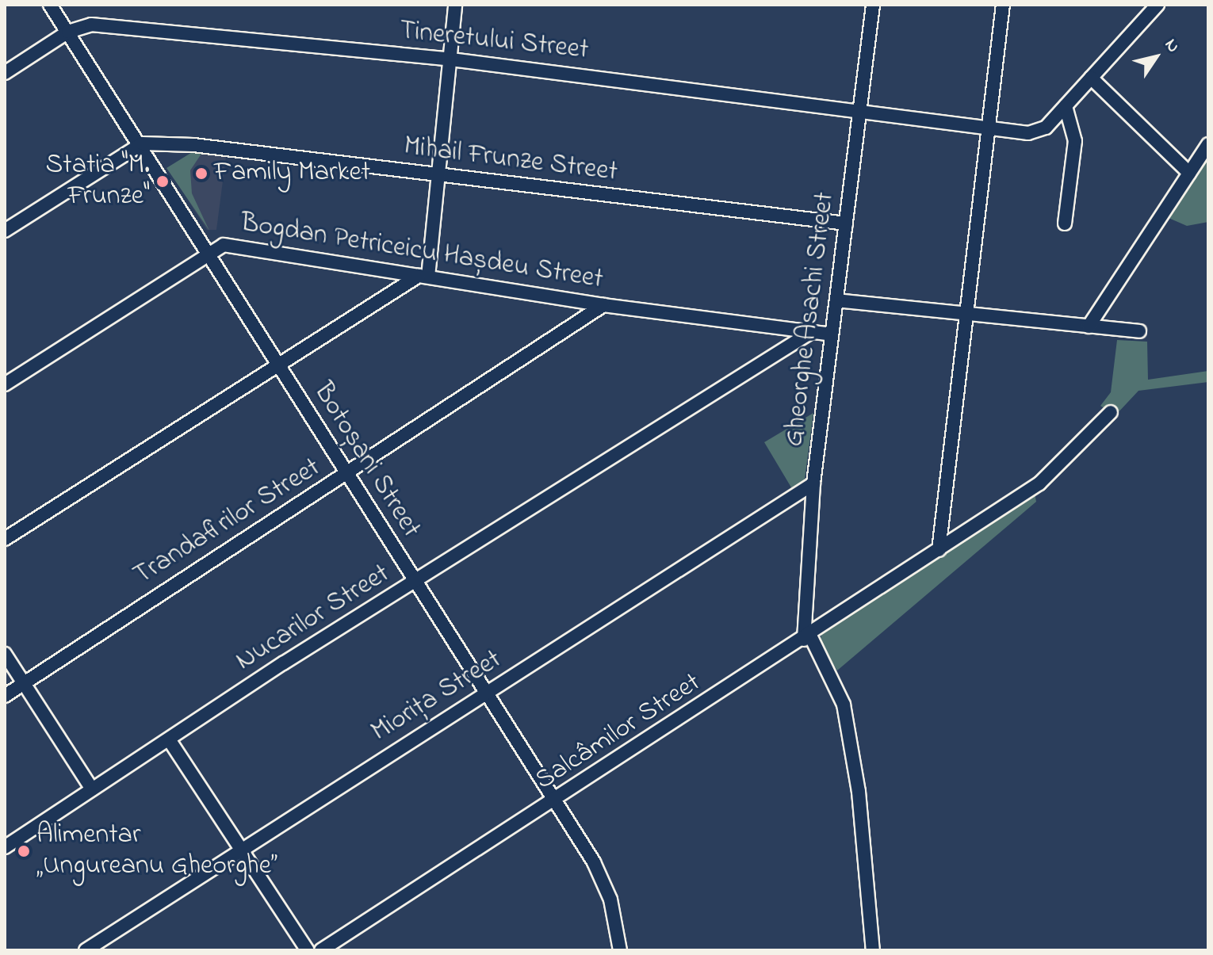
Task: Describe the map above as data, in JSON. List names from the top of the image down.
{
  "streets": {
    "street": [
      "Tineretului Street",
      "Mihail Frunze Street",
      "Bogdan Petriceicu Hașdeu Street",
      "Gheorghe Asachi Street",
      "Botoșani Street",
      "Trandafirilor Street",
      "Nucarilor Street",
      "Miorița Street",
      "Salcâmilor Street"
    ]
  },
  "crossings": [
    ["Tineretului Street", "Gheorghe Asachi Street"],
    ["Tineretului Street", "Botoșani Street"],
    ["Mihail Frunze Street", "Gheorghe Asachi Street"],
    ["Mihail Frunze Street", "Botoșani Street"],
    ["Bogdan Petriceicu Hașdeu Street", "Gheorghe Asachi Street"],
    ["Bogdan Petriceicu Hașdeu Street", "Botoșani Street"],
    ["Bogdan Petriceicu Hașdeu Street", "Trandafirilor Street"],
    ["Bogdan Petriceicu Hașdeu Street", "Nucarilor Street"],
    ["Gheorghe Asachi Street", "Miorița Street"],
    ["Gheorghe Asachi Street", "Salcâmilor Street"],
    ["Botoșani Street", "Trandafirilor Street"],
    ["Botoșani Street", "Nucarilor Street"],
    ["Botoșani Street", "Miorița Street"],
    ["Botoșani Street", "Salcâmilor Street"]
  ],
  "places": ["Family Market", "Statia \"M. Frunze\"", "Alimentar „Ungureanu Gheorghe”"],
  "north": "top right"
}
